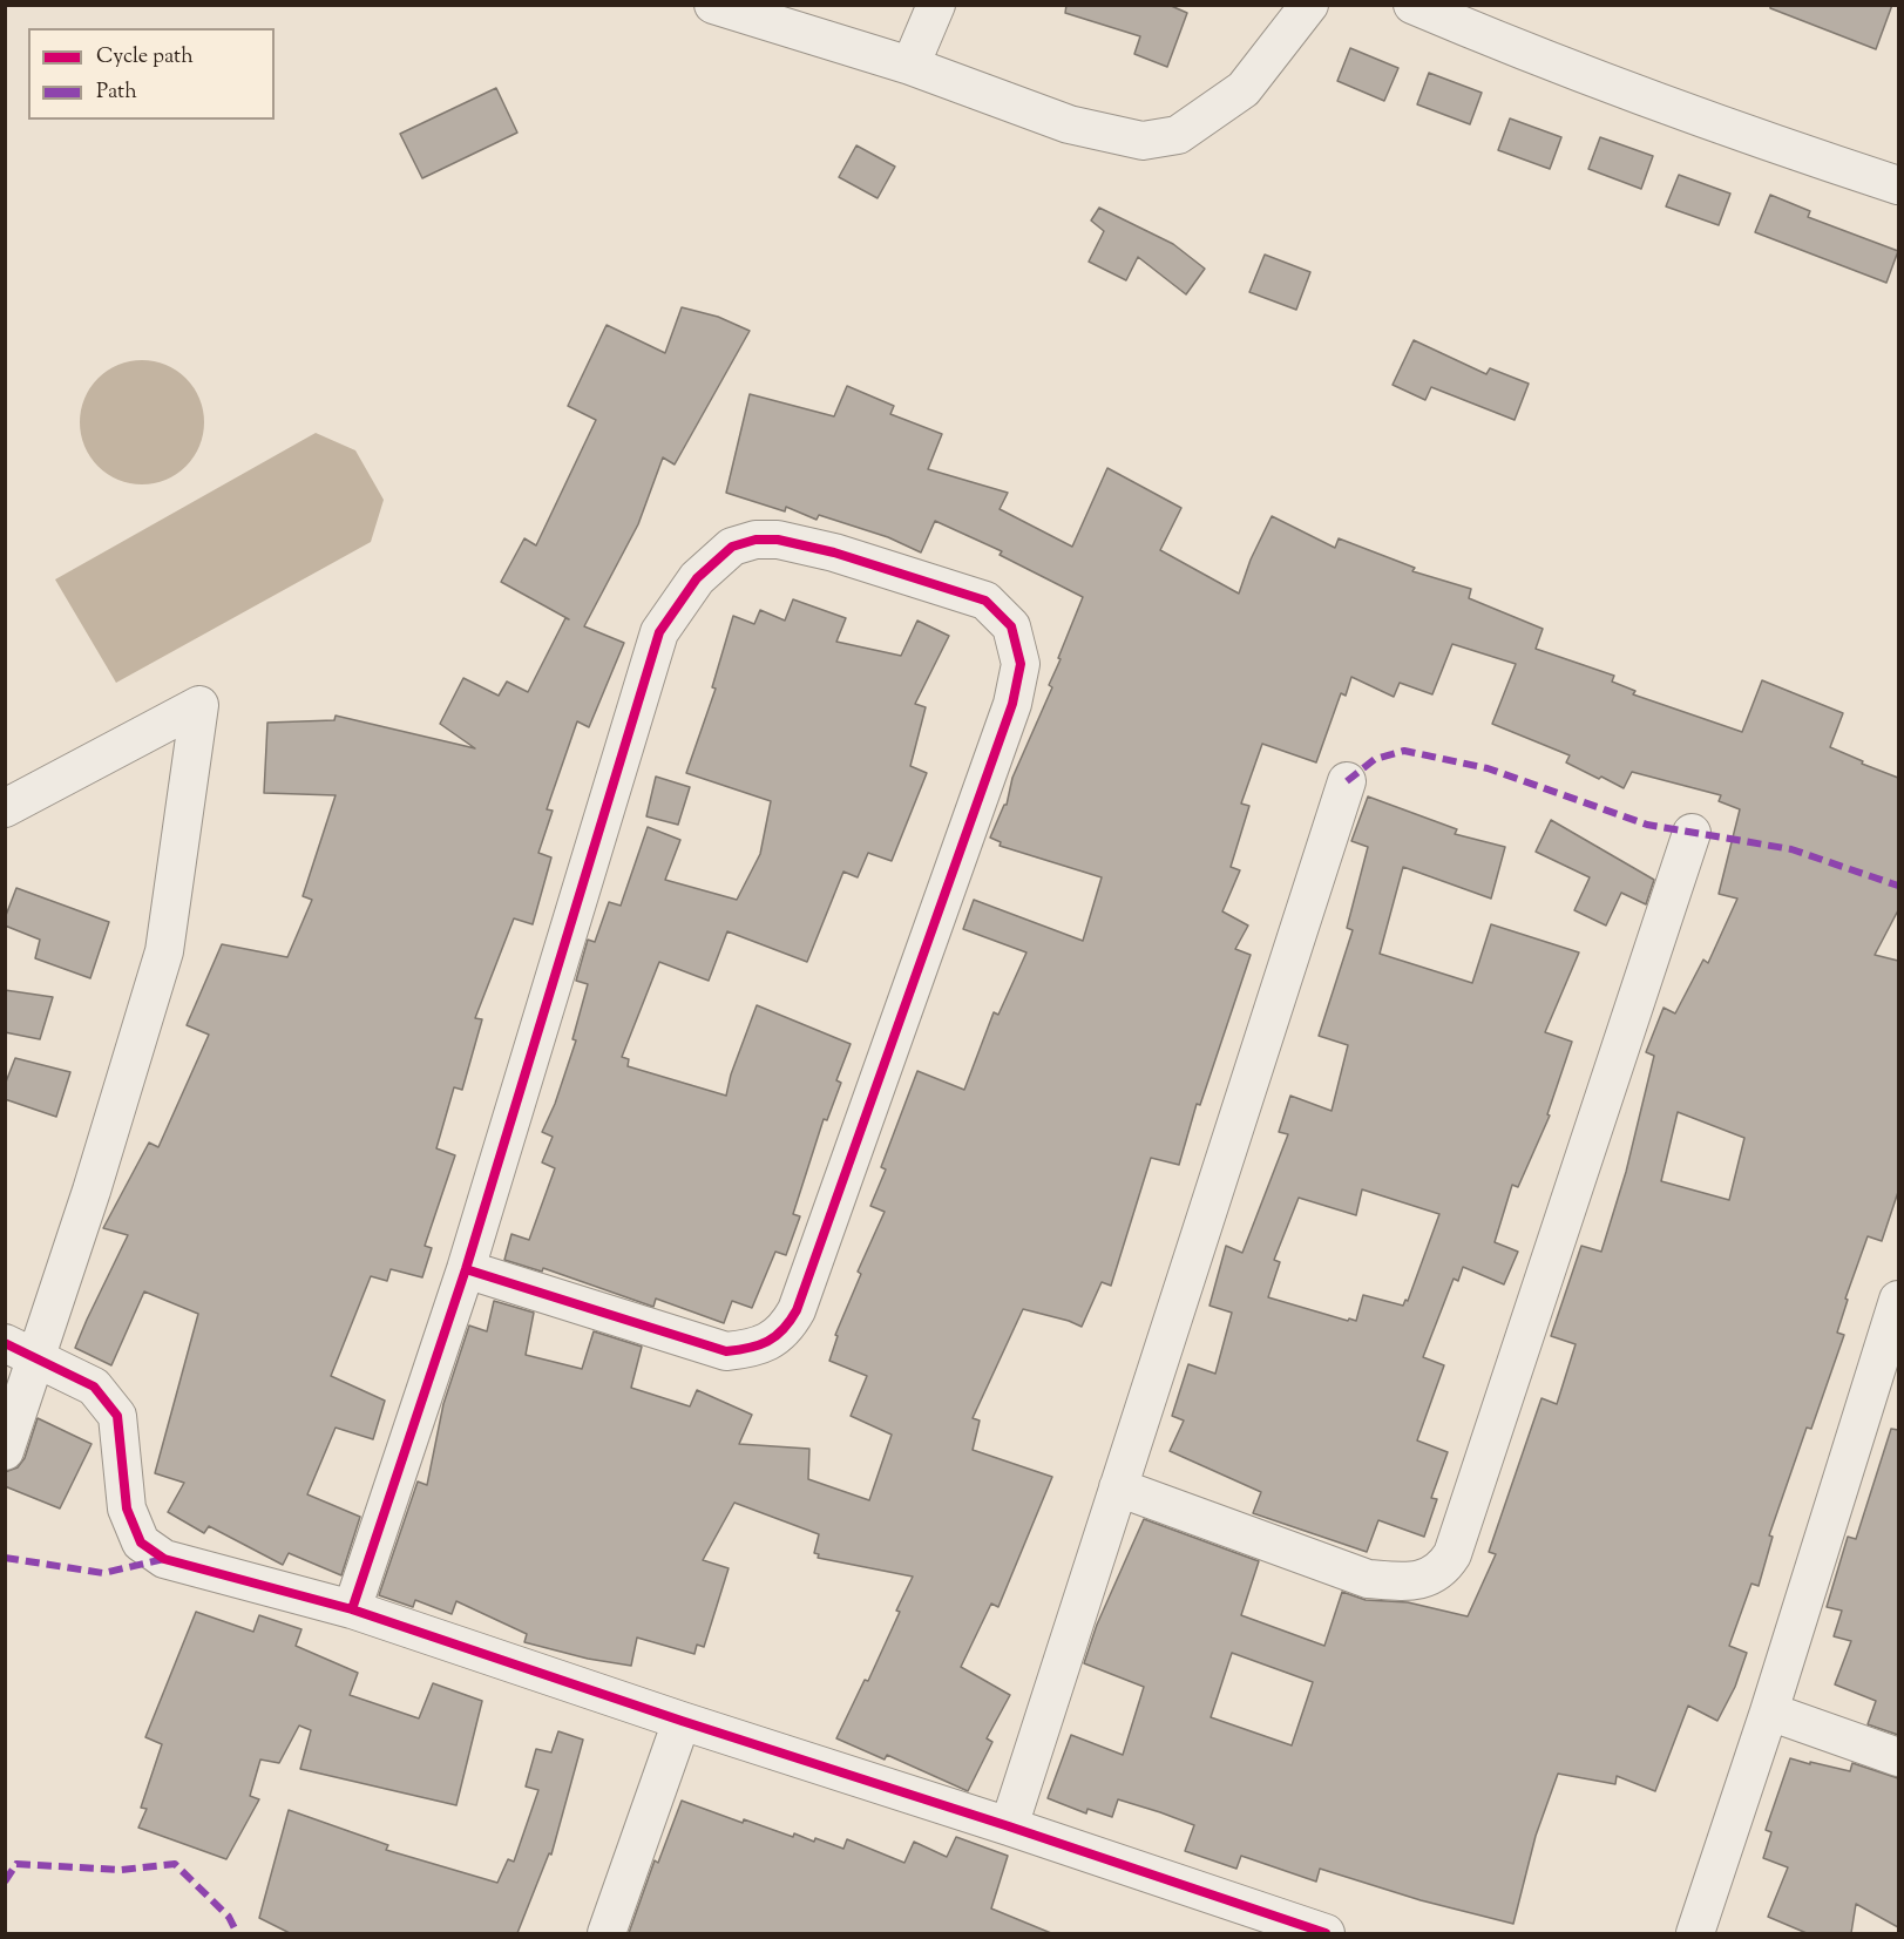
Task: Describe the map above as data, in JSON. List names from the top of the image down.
{
  "legend": ["Cycle path", "Path"]
}
